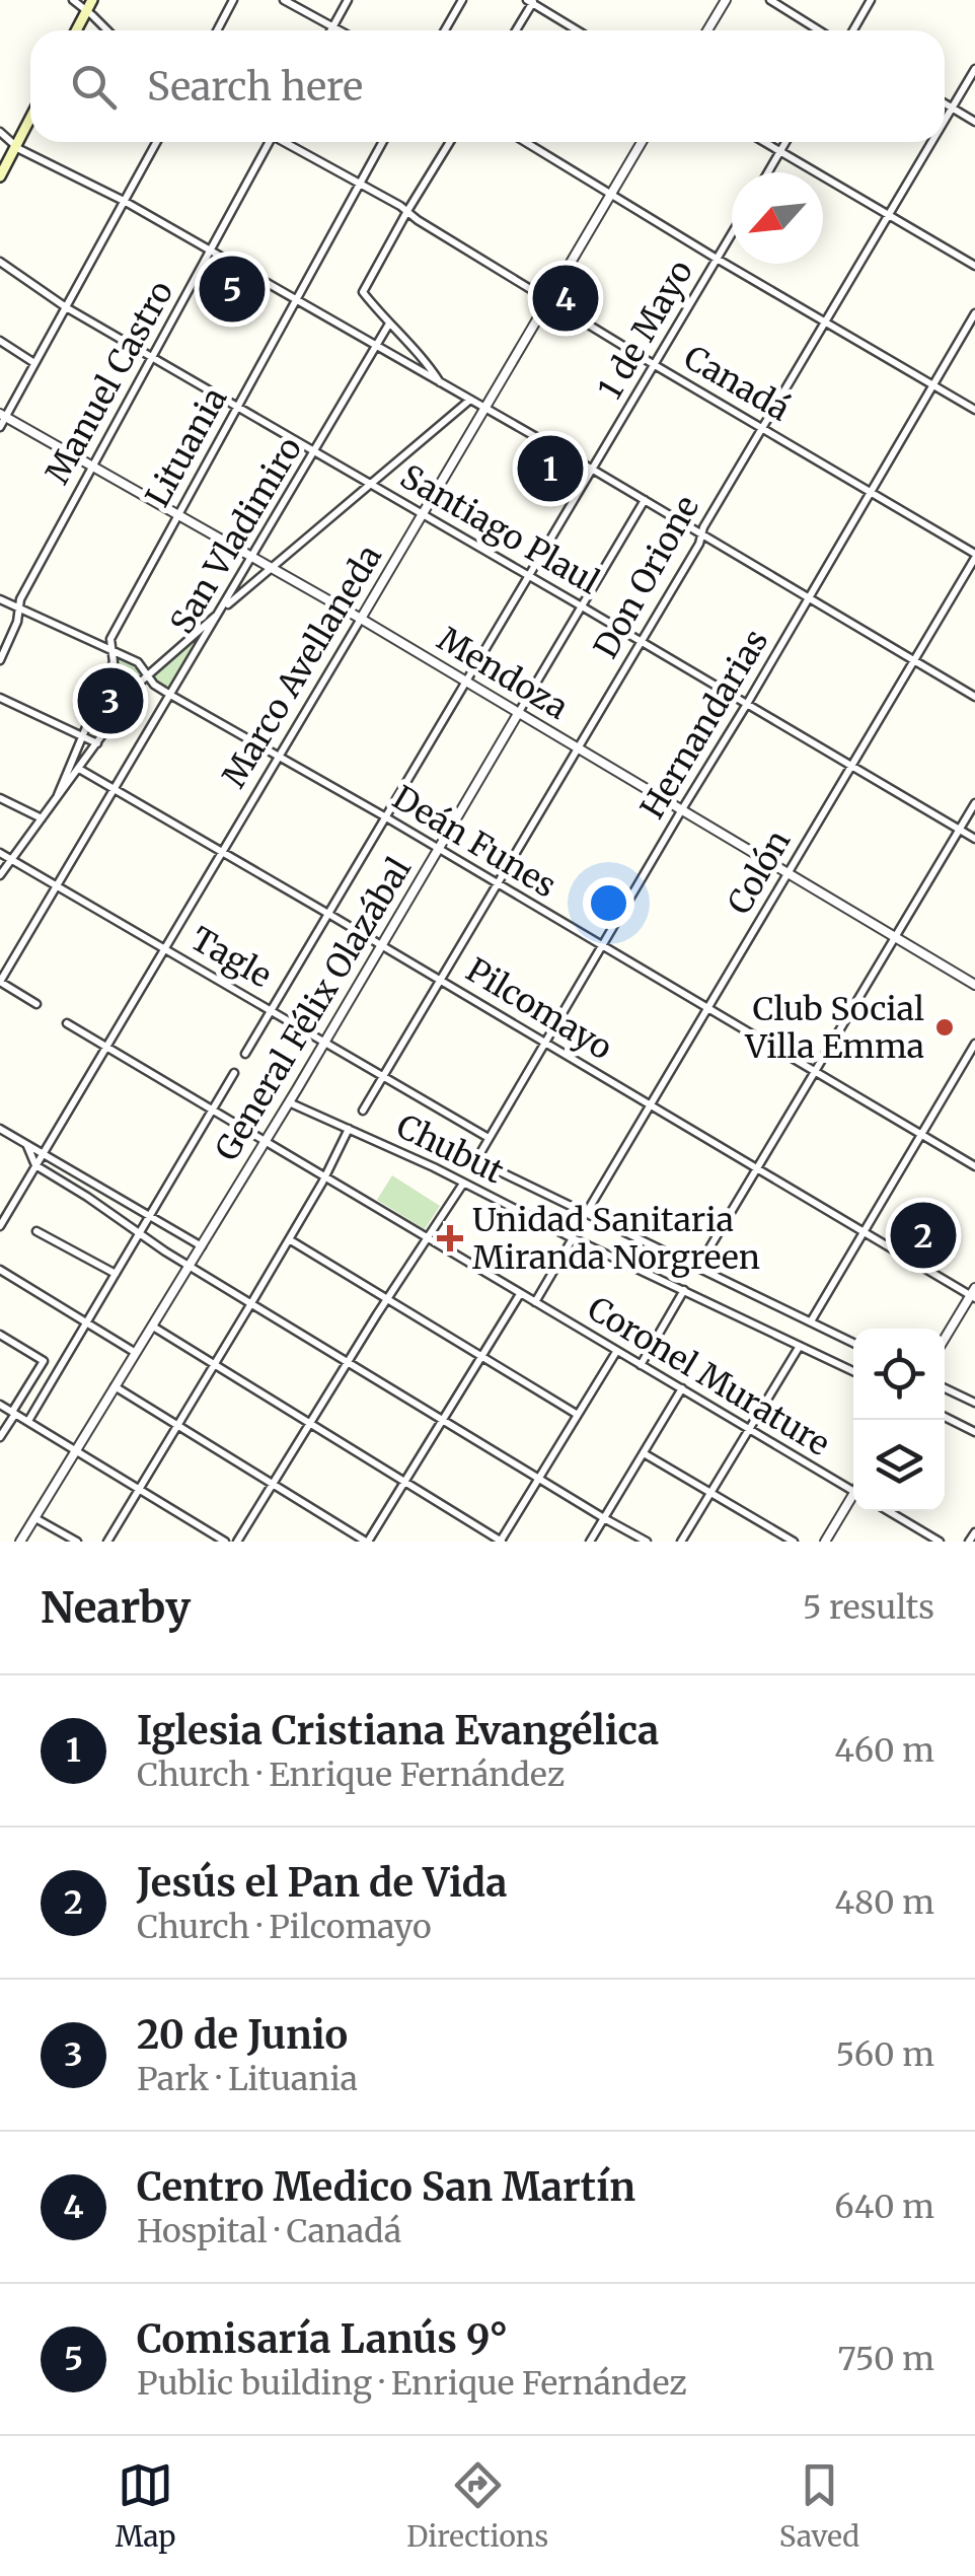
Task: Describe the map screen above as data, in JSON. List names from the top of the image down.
{
  "streets": {
    "street": [
      "1 de Mayo",
      "Manuel Castro",
      "Canadá",
      "Lituania",
      "Santiago Plaul",
      "San Vladimiro",
      "Don Orione",
      "Marco Avellaneda",
      "Mendoza",
      "Hernandarias",
      "Deán Funes",
      "Colón",
      "Tagle",
      "General Félix Olazábal",
      "Pilcomayo",
      "Chubut",
      "Coronel Murature"
    ]
  },
  "crossings": [
    ["1 de Mayo", "Canadá"],
    ["1 de Mayo", "Santiago Plaul"],
    ["1 de Mayo", "Mendoza"],
    ["1 de Mayo", "Deán Funes"],
    ["1 de Mayo", "Tagle"],
    ["1 de Mayo", "Pilcomayo"],
    ["Manuel Castro", "Santiago Plaul"],
    ["Manuel Castro", "Mendoza"],
    ["Manuel Castro", "Deán Funes"],
    ["Canadá", "Lituania"],
    ["Canadá", "Don Orione"],
    ["Canadá", "Marco Avellaneda"],
    ["Canadá", "Hernandarias"],
    ["Canadá", "Colón"],
    ["Lituania", "Santiago Plaul"],
    ["Lituania", "Mendoza"],
    ["Lituania", "Deán Funes"],
    ["Santiago Plaul", "San Vladimiro"],
    ["Santiago Plaul", "Don Orione"],
    ["Santiago Plaul", "Marco Avellaneda"],
    ["Santiago Plaul", "Hernandarias"],
    ["Santiago Plaul", "Colón"],
    ["Santiago Plaul", "General Félix Olazábal"],
    ["San Vladimiro", "Mendoza"],
    ["San Vladimiro", "Deán Funes"],
    ["San Vladimiro", "Tagle"],
    ["San Vladimiro", "Pilcomayo"],
    ["Don Orione", "Mendoza"],
    ["Don Orione", "Deán Funes"],
    ["Don Orione", "Tagle"],
    ["Don Orione", "Pilcomayo"],
    ["Marco Avellaneda", "Mendoza"],
    ["Marco Avellaneda", "Deán Funes"],
    ["Marco Avellaneda", "Tagle"],
    ["Marco Avellaneda", "Pilcomayo"],
    ["Marco Avellaneda", "Coronel Murature"],
    ["Mendoza", "Hernandarias"],
    ["Mendoza", "Colón"],
    ["Mendoza", "General Félix Olazábal"],
    ["Hernandarias", "Deán Funes"],
    ["Hernandarias", "Tagle"],
    ["Hernandarias", "Pilcomayo"],
    ["Hernandarias", "Chubut"],
    ["Deán Funes", "Colón"],
    ["Deán Funes", "General Félix Olazábal"],
    ["Colón", "Pilcomayo"],
    ["Colón", "Chubut"],
    ["Tagle", "General Félix Olazábal"],
    ["General Félix Olazábal", "Pilcomayo"],
    ["General Félix Olazábal", "Chubut"],
    ["General Félix Olazábal", "Coronel Murature"]
  ],
  "places": {
    "other": ["Club Social Villa Emma"],
    "health": ["Unidad Sanitaria Miranda Norgreen"]
  },
  "north": "bottom left",
  "page": {
    "search": "Search here",
    "pins": [
      "5",
      "4",
      "1",
      "3",
      "2"
    ],
    "heading": ["Nearby", "5 results"],
    "list": [
      {
        "mark": "1",
        "name": "Iglesia Cristiana Evangélica",
        "note": "Church · Enrique Fernández",
        "value": "460 m"
      },
      {
        "mark": "2",
        "name": "Jesús el Pan de Vida",
        "note": "Church · Pilcomayo",
        "value": "480 m"
      },
      {
        "mark": "3",
        "name": "20 de Junio",
        "note": "Park · Lituania",
        "value": "560 m"
      },
      {
        "mark": "4",
        "name": "Centro Medico San Martín",
        "note": "Hospital · Canadá",
        "value": "640 m"
      },
      {
        "mark": "5",
        "name": "Comisaría Lanús 9°",
        "note": "Public building · Enrique Fernández",
        "value": "750 m"
      }
    ],
    "nav": ["Map", "Directions", "Saved"]
  }
}
